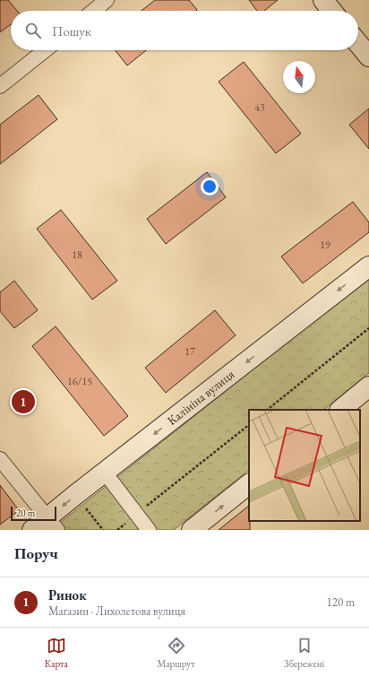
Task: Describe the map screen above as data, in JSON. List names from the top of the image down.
{
  "streets": {
    "main road": ["Калініна вулиця"]
  },
  "one_way": ["Калініна вулиця"],
  "house_numbers": [
    "43",
    "19",
    "18",
    "17",
    "16/15"
  ],
  "scale_bar": "20 m",
  "north": "top",
  "page": {
    "search": "Пошук",
    "pins": "1",
    "scale": "20 m",
    "heading": "Поруч",
    "list": [
      {
        "mark": "1",
        "name": "Ринок",
        "note": "Магазин · Лихолєтова вулиця",
        "value": "120 m"
      }
    ],
    "nav": ["Карта", "Маршрут", "Збережені"]
  }
}
